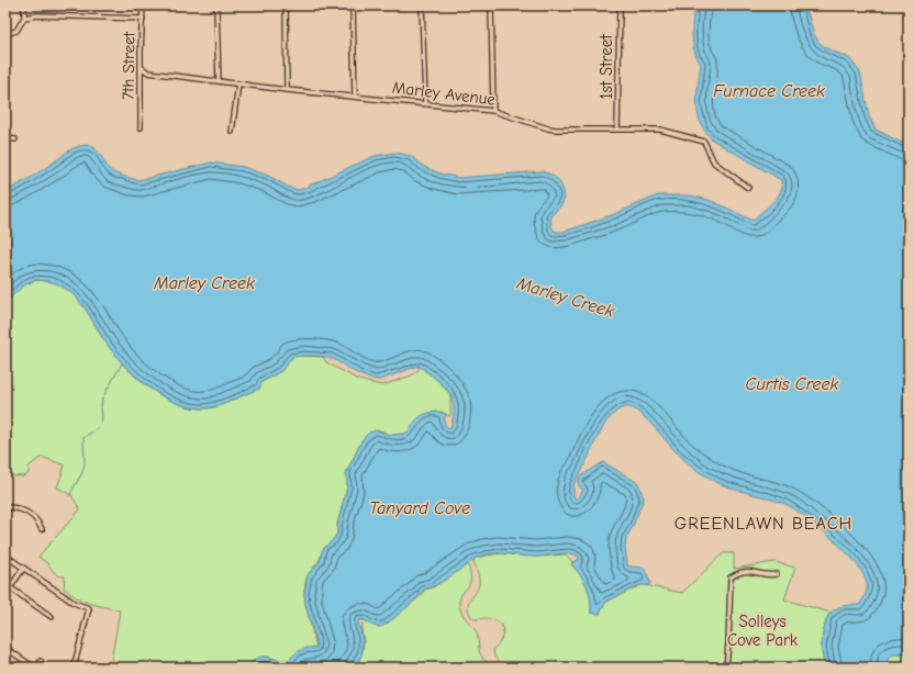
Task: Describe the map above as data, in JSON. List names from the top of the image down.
{
  "streets": {
    "street": ["7th Street", "1st Street", "Marley Avenue"]
  },
  "crossings": [
    ["7th Street", "Marley Avenue"],
    ["1st Street", "Marley Avenue"]
  ],
  "districts": ["GREENLAWN BEACH"],
  "water": [
    "Furnace Creek",
    "Marley Creek",
    "Curtis Creek",
    "Tanyard Cove"
  ],
  "parks": ["Solleys Cove Park"]
}
